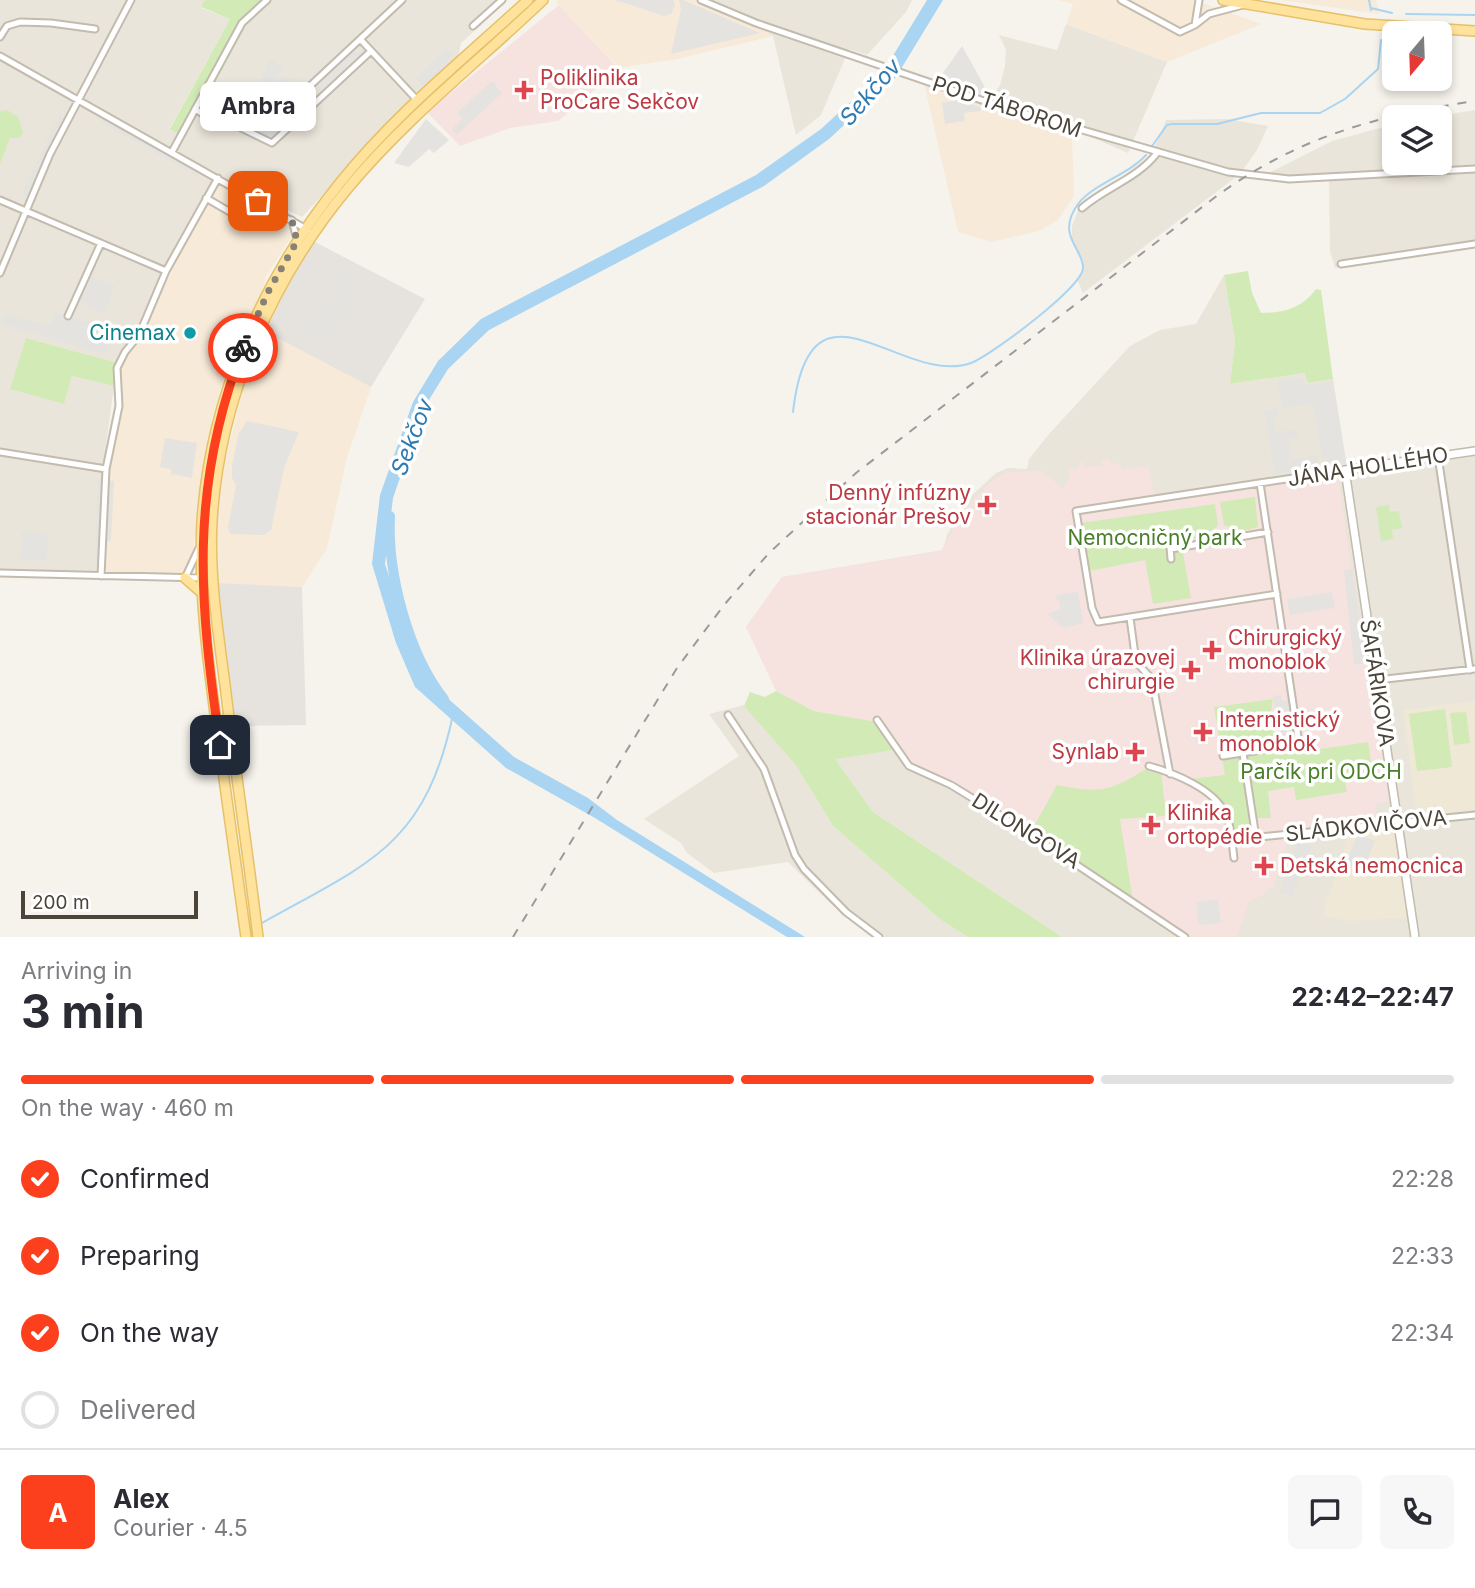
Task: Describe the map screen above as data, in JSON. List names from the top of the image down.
{
  "streets": {
    "street": [
      "POD TÁBOROM",
      "JÁNA HOLLÉHO",
      "ŠAFÁRIKOVA",
      "SLÁDKOVIČOVA",
      "DILONGOVA"
    ]
  },
  "crossings": [
    ["JÁNA HOLLÉHO", "ŠAFÁRIKOVA"],
    ["JÁNA HOLLÉHO", "SLÁDKOVIČOVA"],
    ["ŠAFÁRIKOVA", "SLÁDKOVIČOVA"]
  ],
  "water": ["Sekčov"],
  "parks": ["Nemocničný park", "Parčík pri ODCH"],
  "places": {
    "health": [
      "Poliklinika ProCare Sekčov",
      "Denný infúzny stacionár Prešov",
      "Chirurgický monoblok",
      "Klinika úrazovej chirurgie",
      "Internistický monoblok",
      "Synlab",
      "Klinika ortopédie",
      "Detská nemocnica"
    ],
    "other": ["Ambra", "Cinemax"]
  },
  "scale_bar": "200 m",
  "north": "bottom",
  "page": {
    "bubble": "Ambra",
    "scale": "200 m",
    "heading": ["3 min", "Arriving in", "22:42–22:47"],
    "panel": ["Alex", "Courier · 4.5"],
    "bar": "On the way · 460 m",
    "list": [
      ["Confirmed", "22:28"],
      ["Preparing", "22:33"],
      ["On the way", "22:34"],
      "Delivered"
    ],
    "round": "A"
  }
}
